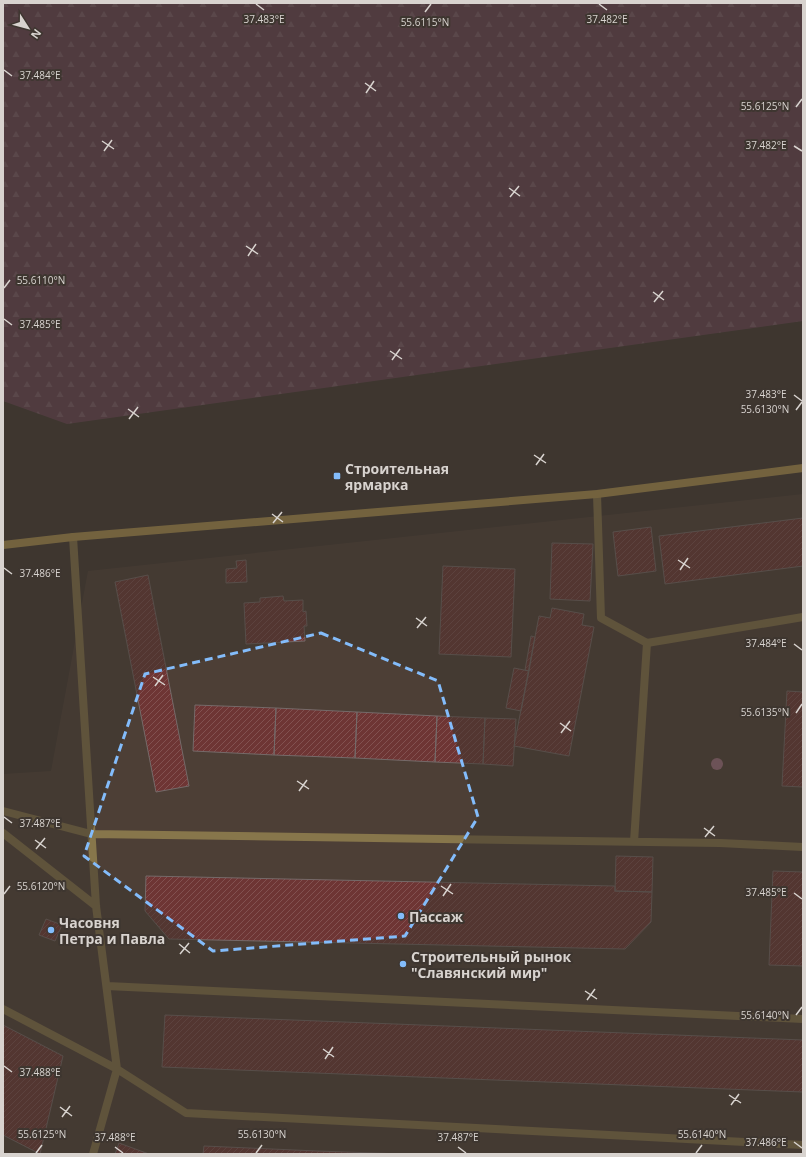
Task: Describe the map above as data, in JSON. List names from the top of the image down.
{
  "places": {
    "transit": ["Строительная ярмарка"],
    "other": ["Пассаж", "Часовня Петра и Павла", "Строительный рынок \"Славянский мир\""]
  },
  "north": "bottom right",
  "coordinates": [
    "37.483°E",
    "37.482°E",
    "55.6115°N",
    "37.484°E",
    "55.6125°N",
    "55.6110°N",
    "37.485°E",
    "55.6130°N",
    "37.486°E",
    "55.6135°N",
    "37.487°E",
    "55.6120°N",
    "55.6140°N",
    "37.488°E"
  ]
}
